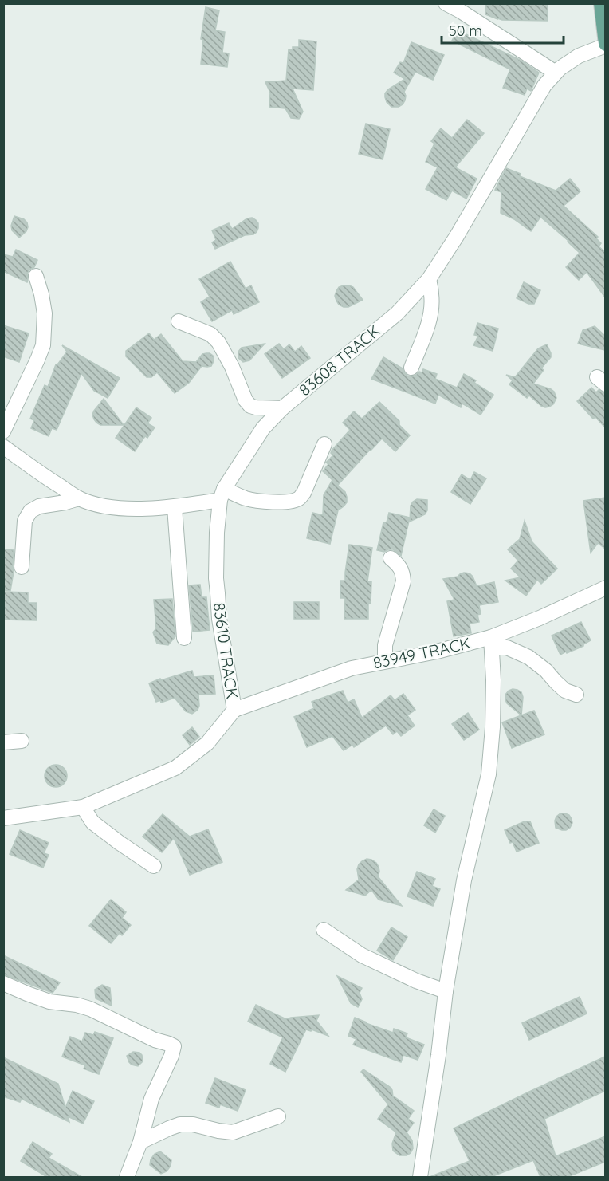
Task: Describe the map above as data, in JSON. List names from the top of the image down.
{
  "streets": {
    "street": ["83608 TRACK", "83610 TRACK", "83949 TRACK"]
  },
  "crossings": [
    ["83608 TRACK", "83610 TRACK"],
    ["83610 TRACK", "83949 TRACK"]
  ],
  "scale_bar": "50 m"
}
